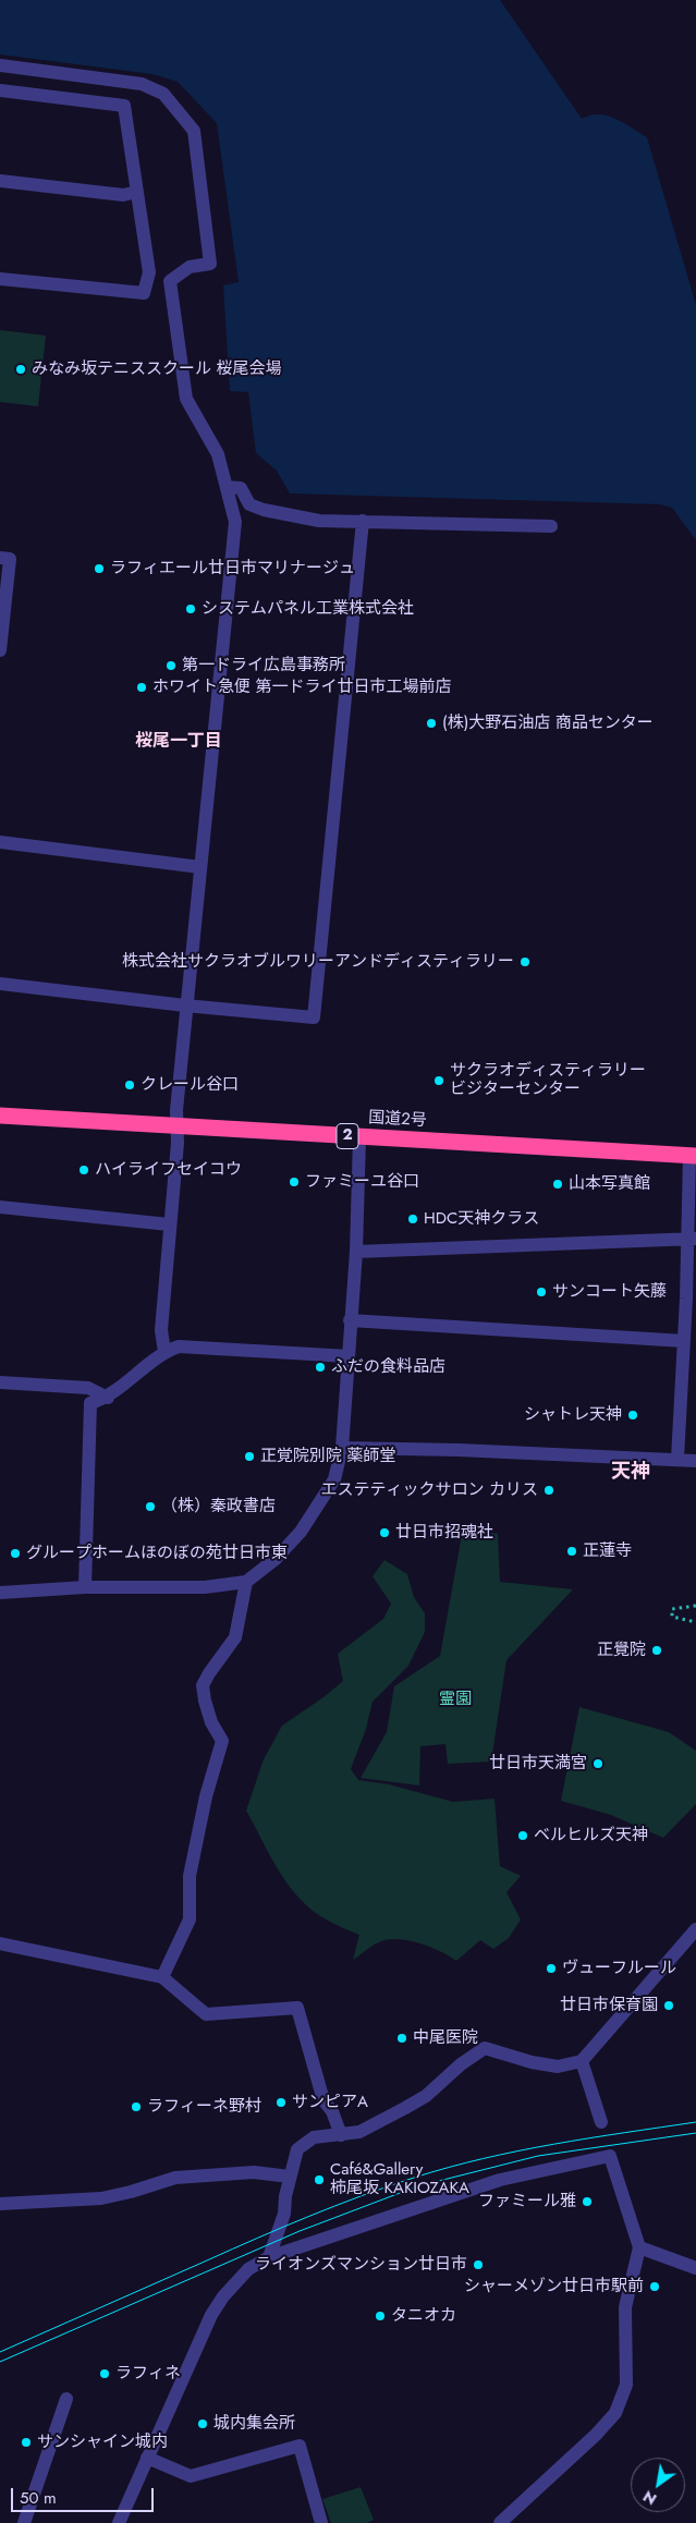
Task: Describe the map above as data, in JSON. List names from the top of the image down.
{
  "streets": {
    "highway": ["国道2号", "2"]
  },
  "districts": ["桜尾一丁目", "天神"],
  "parks": ["霊園"],
  "places": [
    "みなみ坂テニススクール 桜尾会場",
    "ラフィエール廿日市マリナージュ",
    "システムパネル工業株式会社",
    "第一ドライ広島事務所",
    "ホワイト急便 第一ドライ廿日市工場前店",
    "(株)大野石油店 商品センター",
    "株式会社サクラオブルワリーアンドディスティラリー",
    "サクラオディスティラリー ビジターセンター",
    "クレール谷口",
    "ハイライフセイコウ",
    "ファミーユ谷口",
    "山本写真館",
    "HDC天神クラス",
    "サンコート矢藤",
    "ふだの食料品店",
    "シャトレ天神",
    "正覚院別院 薬師堂",
    "エステティックサロン カリス",
    "（株）秦政書店",
    "廿日市招魂社",
    "正蓮寺",
    "グループホームほのぼの苑廿日市東",
    "正覺院",
    "廿日市天満宮",
    "ベルヒルズ天神",
    "ヴューフルール",
    "廿日市保育園",
    "中尾医院",
    "サンピアA",
    "ラフィーネ野村",
    "Café&Gallery 柿尾坂 KAKIOZAKA",
    "ファミール雅",
    "ライオンズマンション廿日市",
    "シャーメゾン廿日市駅前",
    "タニオカ",
    "ラフィネ",
    "城内集会所",
    "サンシャイン城内"
  ],
  "scale_bar": "50 m",
  "north": "bottom left"
}
